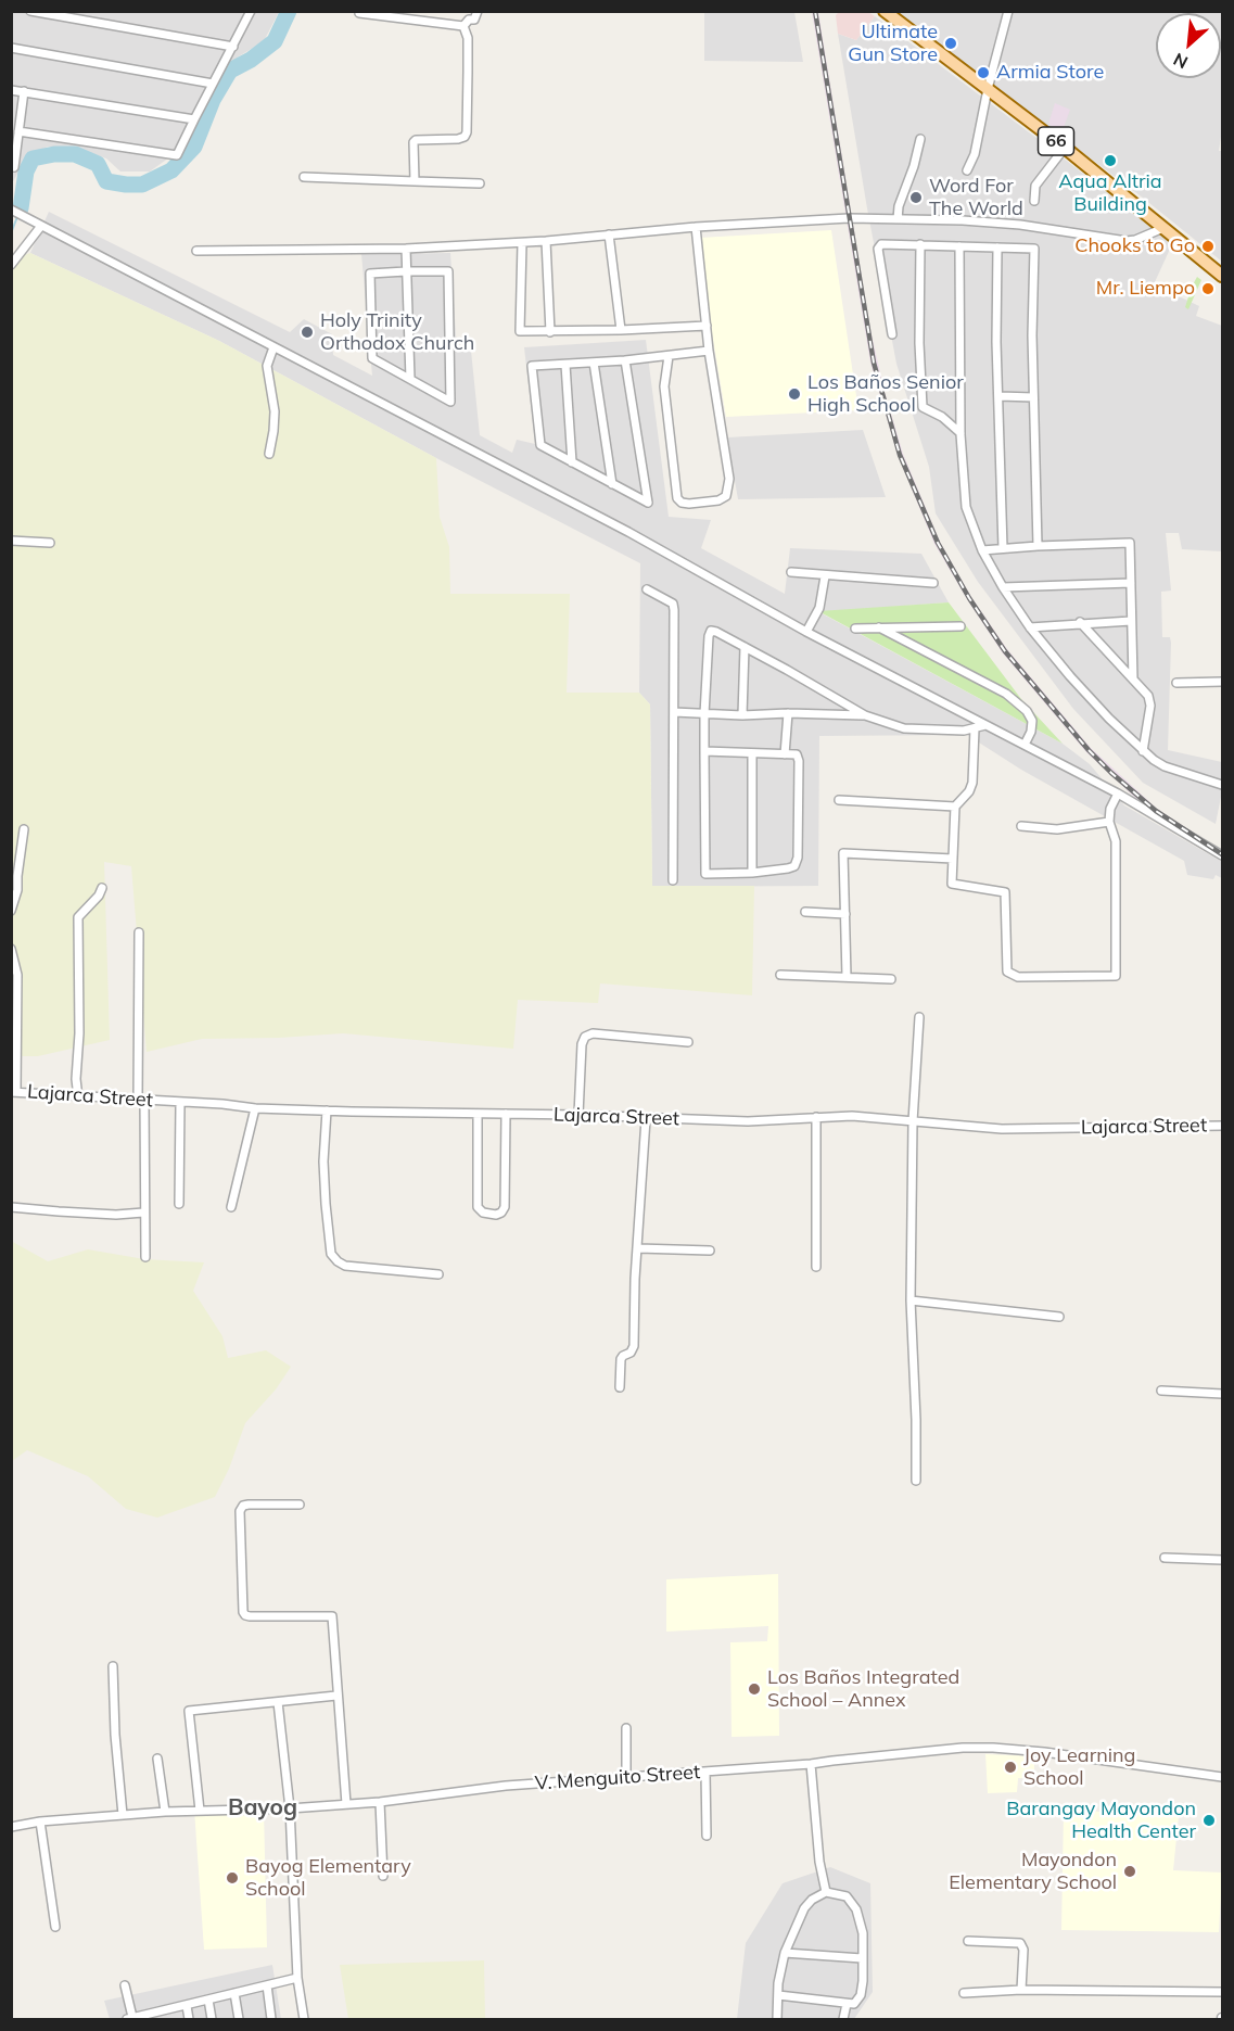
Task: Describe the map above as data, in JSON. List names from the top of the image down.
{
  "streets": {
    "main road": ["66"],
    "street": ["Lajarca Street", "V. Menguito Street"]
  },
  "districts": ["Bayog"],
  "places": [
    "Ultimate Gun Store",
    "Armia Store",
    "Aqua Altria Building",
    "Word For The World",
    "Chooks to Go",
    "Mr. Liempo",
    "Holy Trinity Orthodox Church",
    "Los Baños Senior High School",
    "Los Baños Integrated School – Annex",
    "Joy Learning School",
    "Barangay Mayondon Health Center",
    "Mayondon Elementary School",
    "Bayog Elementary School"
  ],
  "north": "bottom left"
}
